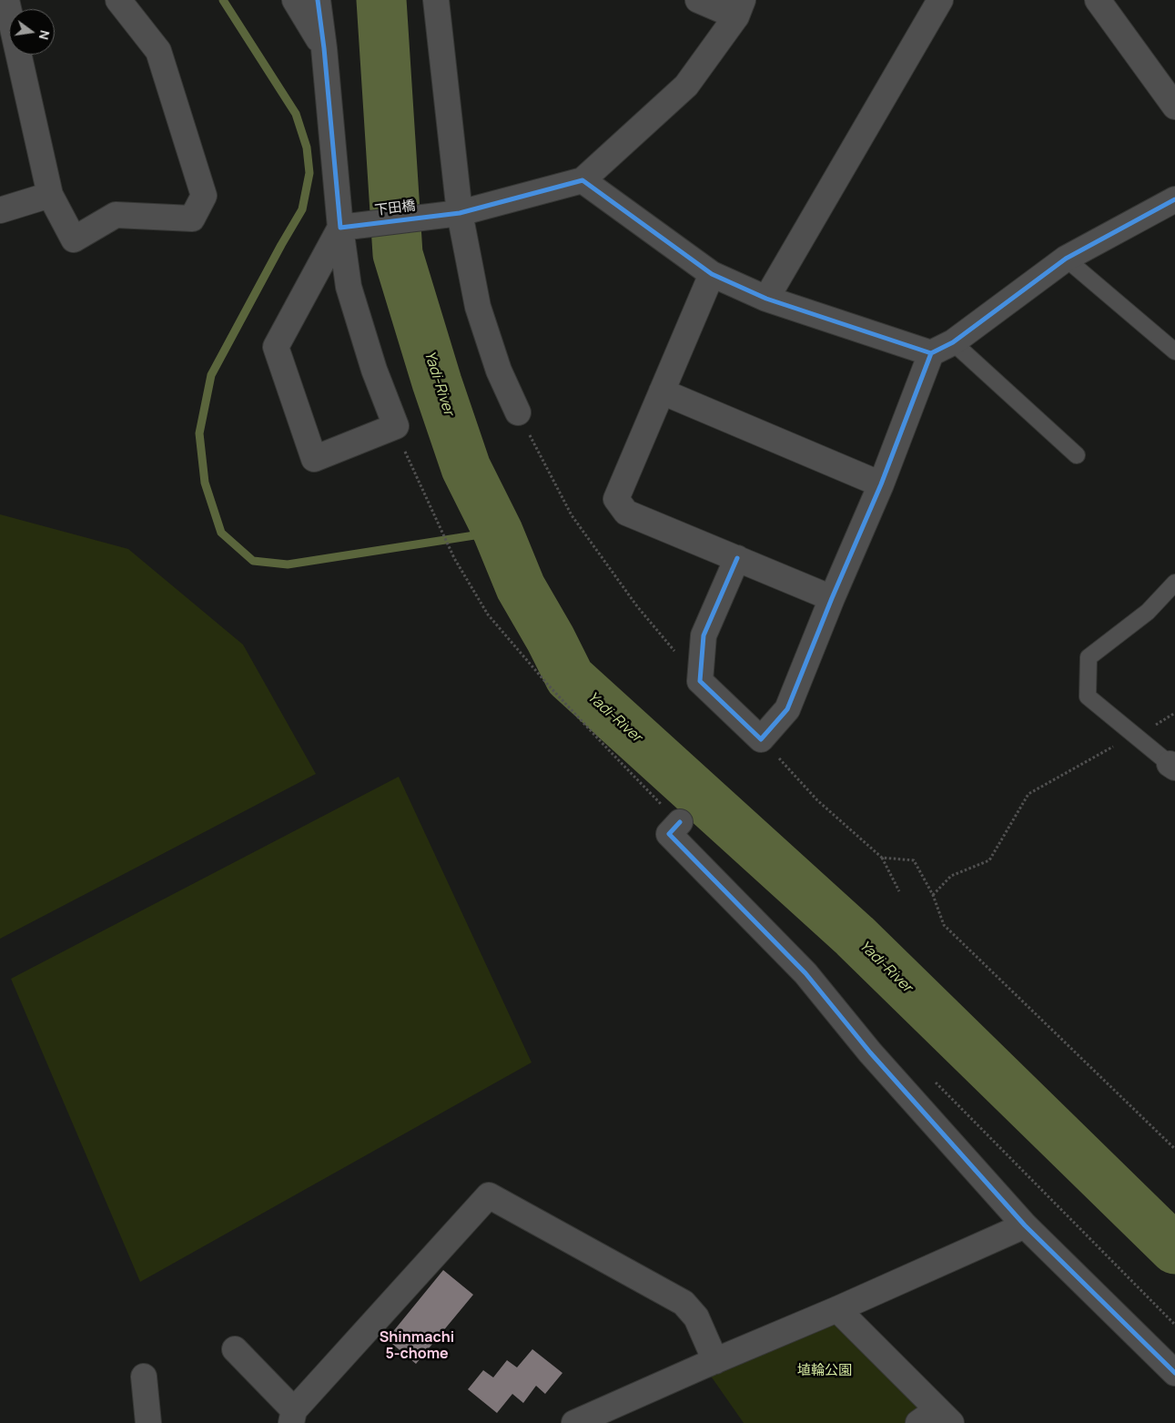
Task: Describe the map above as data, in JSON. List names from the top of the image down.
{
  "streets": {
    "street": ["下田橋"]
  },
  "districts": ["Shinmachi 5-chome"],
  "water": ["Yadi-River"],
  "parks": ["埴輪公園"],
  "north": "right"
}
